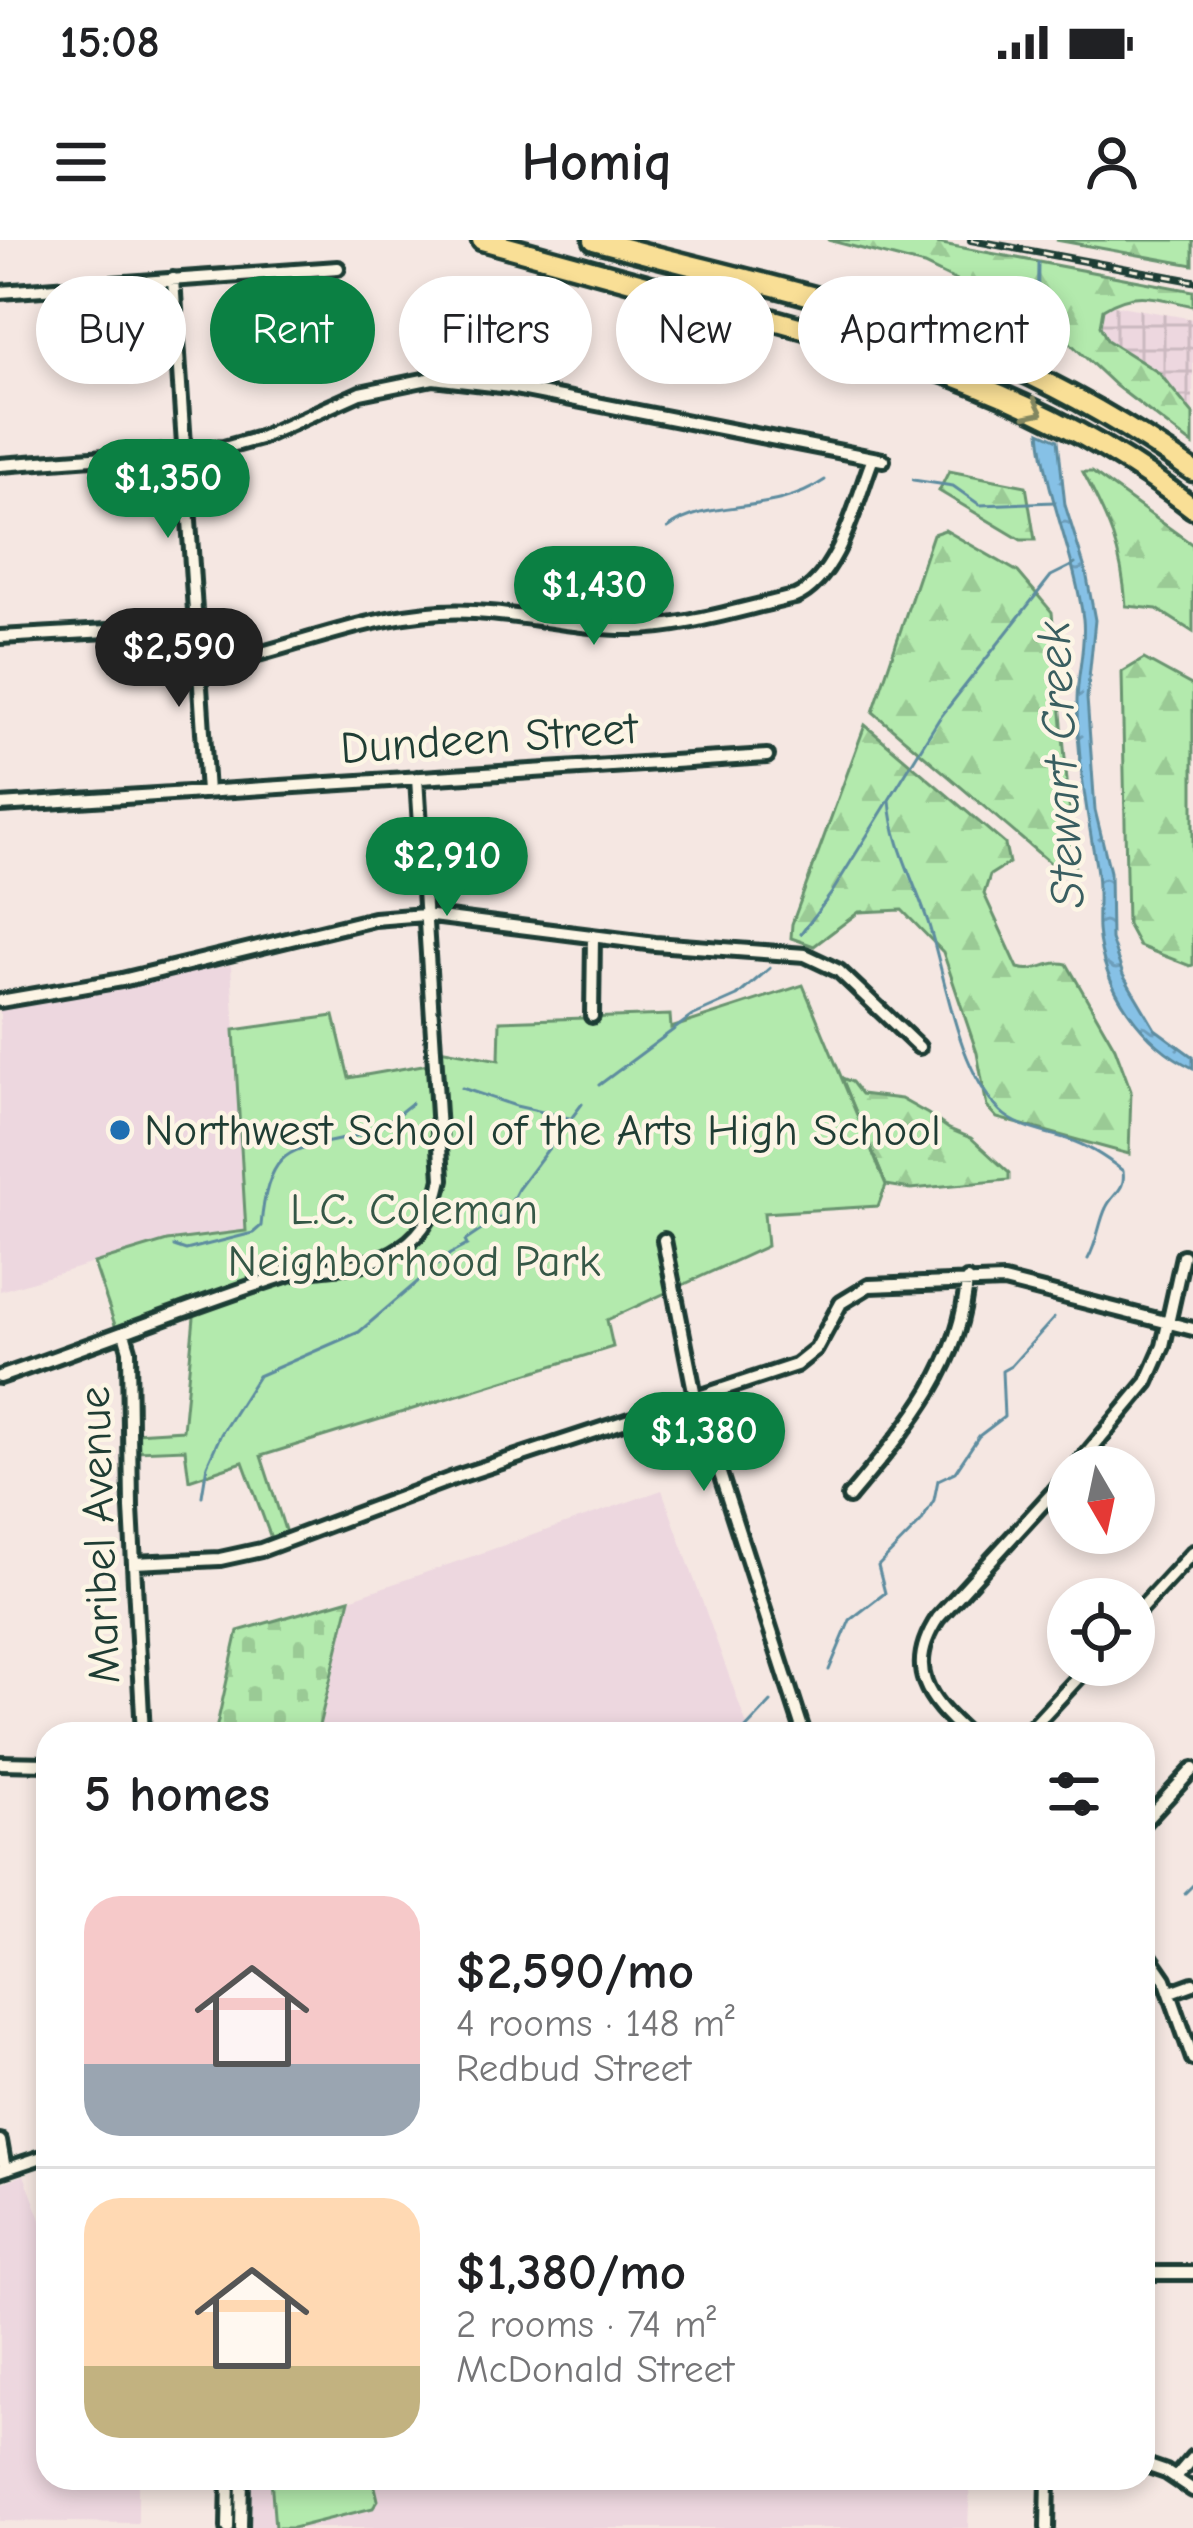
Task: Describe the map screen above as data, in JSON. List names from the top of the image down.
{
  "streets": {
    "street": ["Dundeen Street", "Maribel Avenue"]
  },
  "water": ["Stewart Creek"],
  "parks": ["L.C. Coleman Neighborhood Park"],
  "places": ["Northwest School of the Arts High School"],
  "north": "bottom",
  "page": {
    "status": "15:08",
    "header": "Homiq",
    "chip": [
      "Buy",
      "Rent",
      "Filters",
      "New",
      "Apartment"
    ],
    "price": [
      "$1,350",
      "$1,430",
      "$2,590",
      "$2,910",
      "$1,380"
    ],
    "heading": "5 homes",
    "list": [
      {
        "name": "$2,590/mo",
        "note": "4 rooms · 148 m² · Redbud Street"
      },
      {
        "name": "$1,380/mo",
        "note": "2 rooms · 74 m² · McDonald Street"
      }
    ]
  }
}
